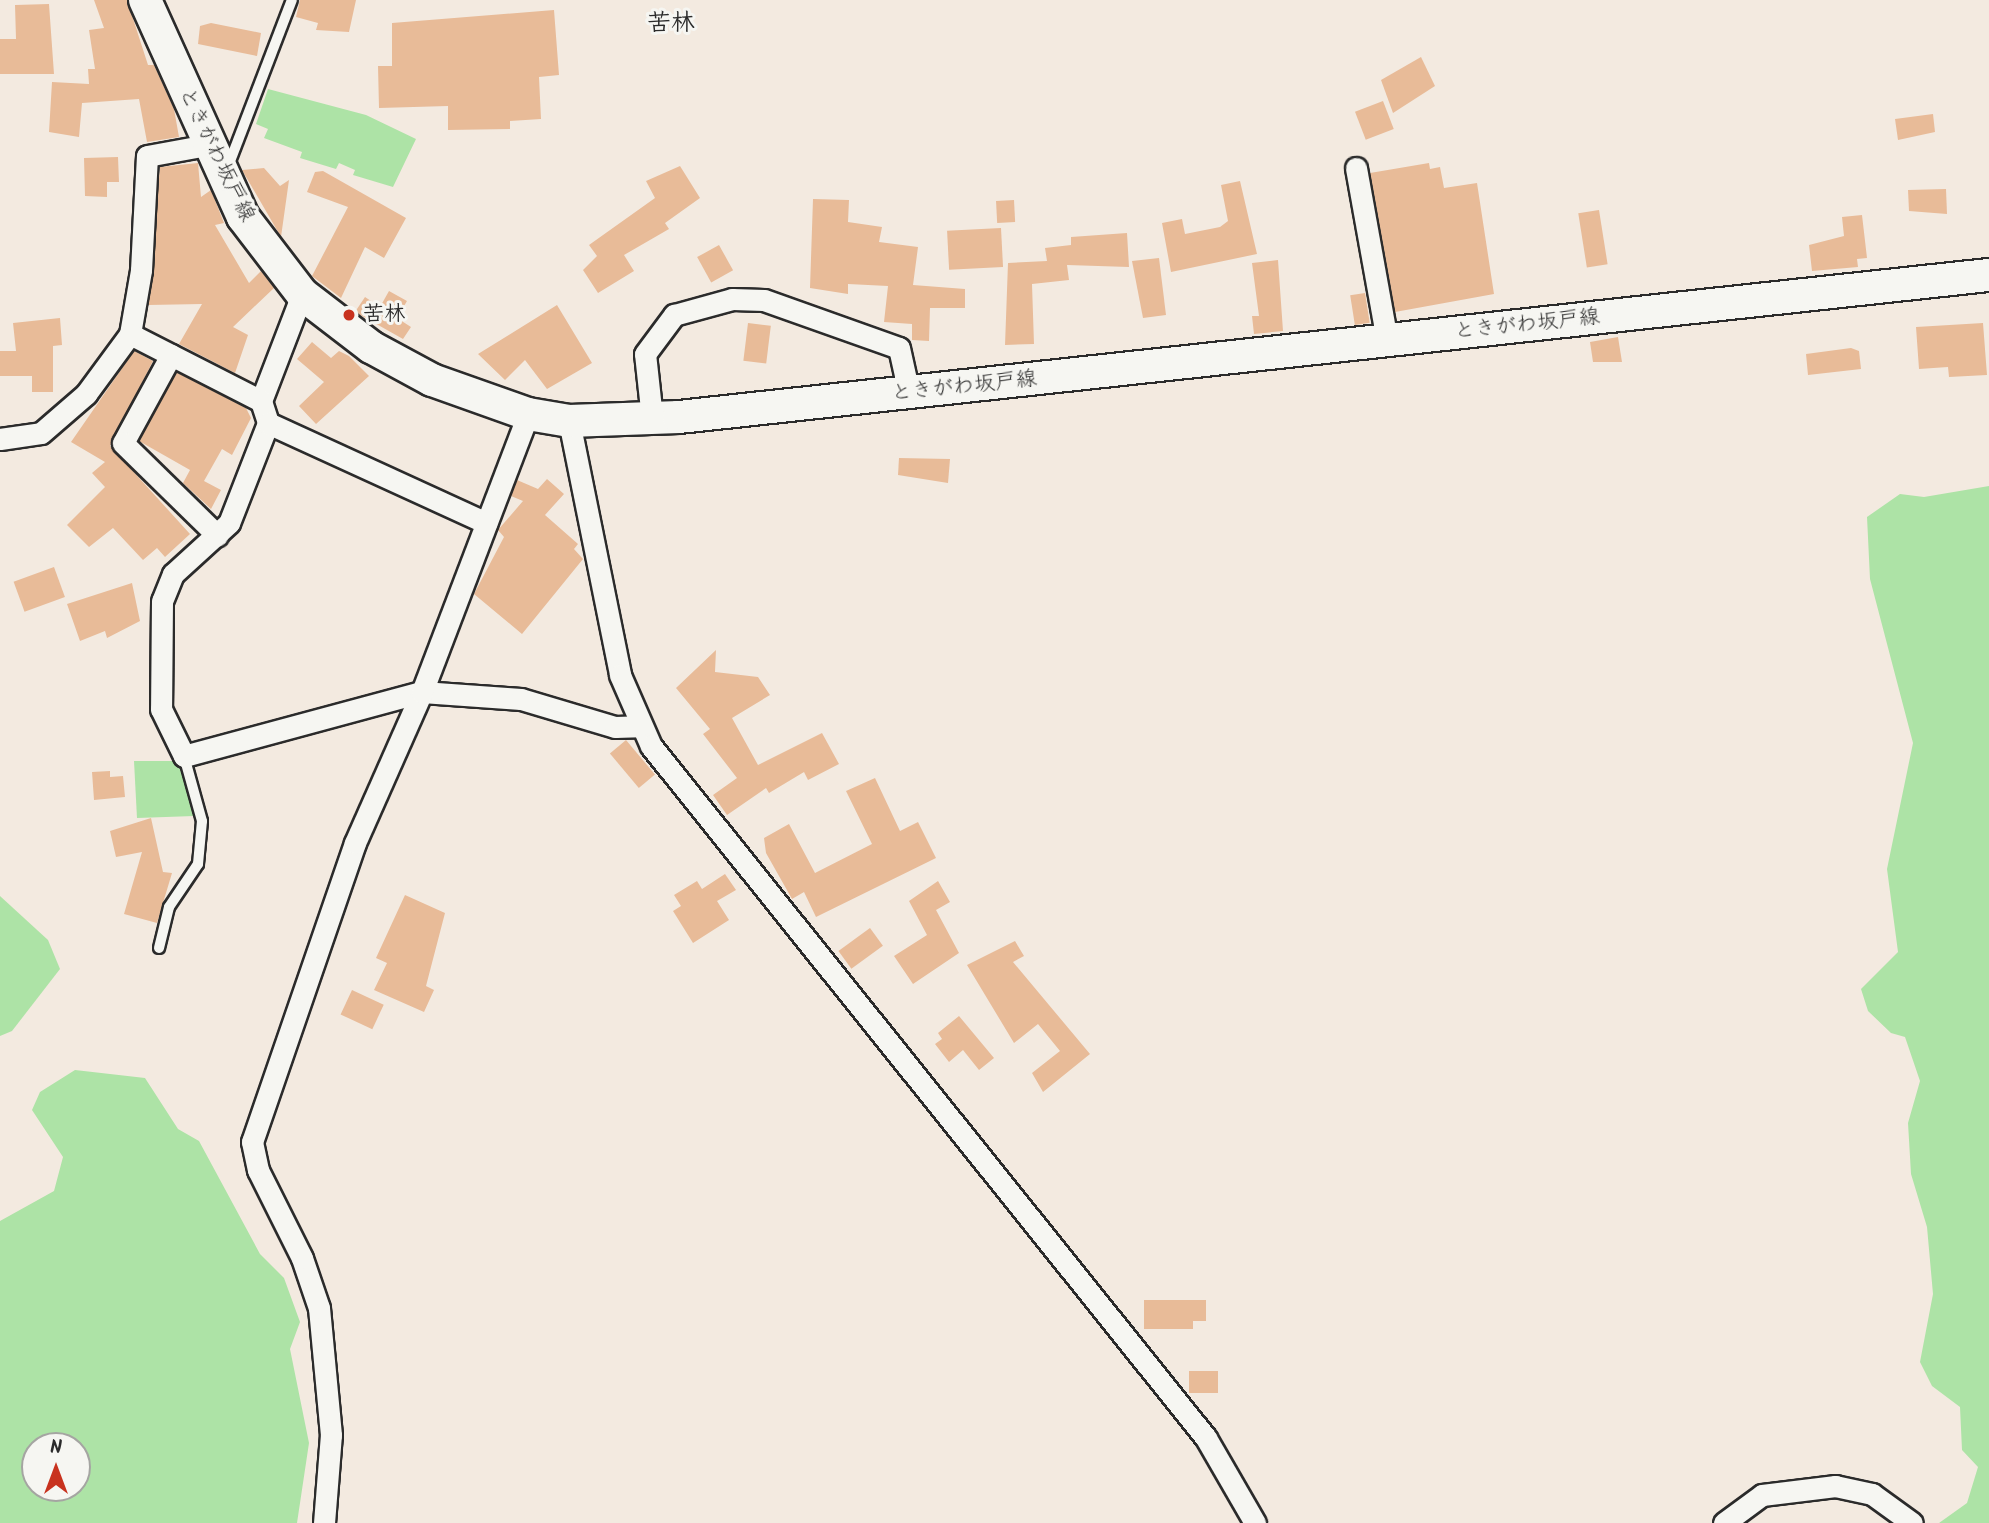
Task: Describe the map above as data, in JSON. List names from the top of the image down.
{
  "streets": {
    "main road": ["ときがわ坂戸線"]
  },
  "districts": ["苦林"],
  "places": ["苦林"],
  "north": "top"
}
